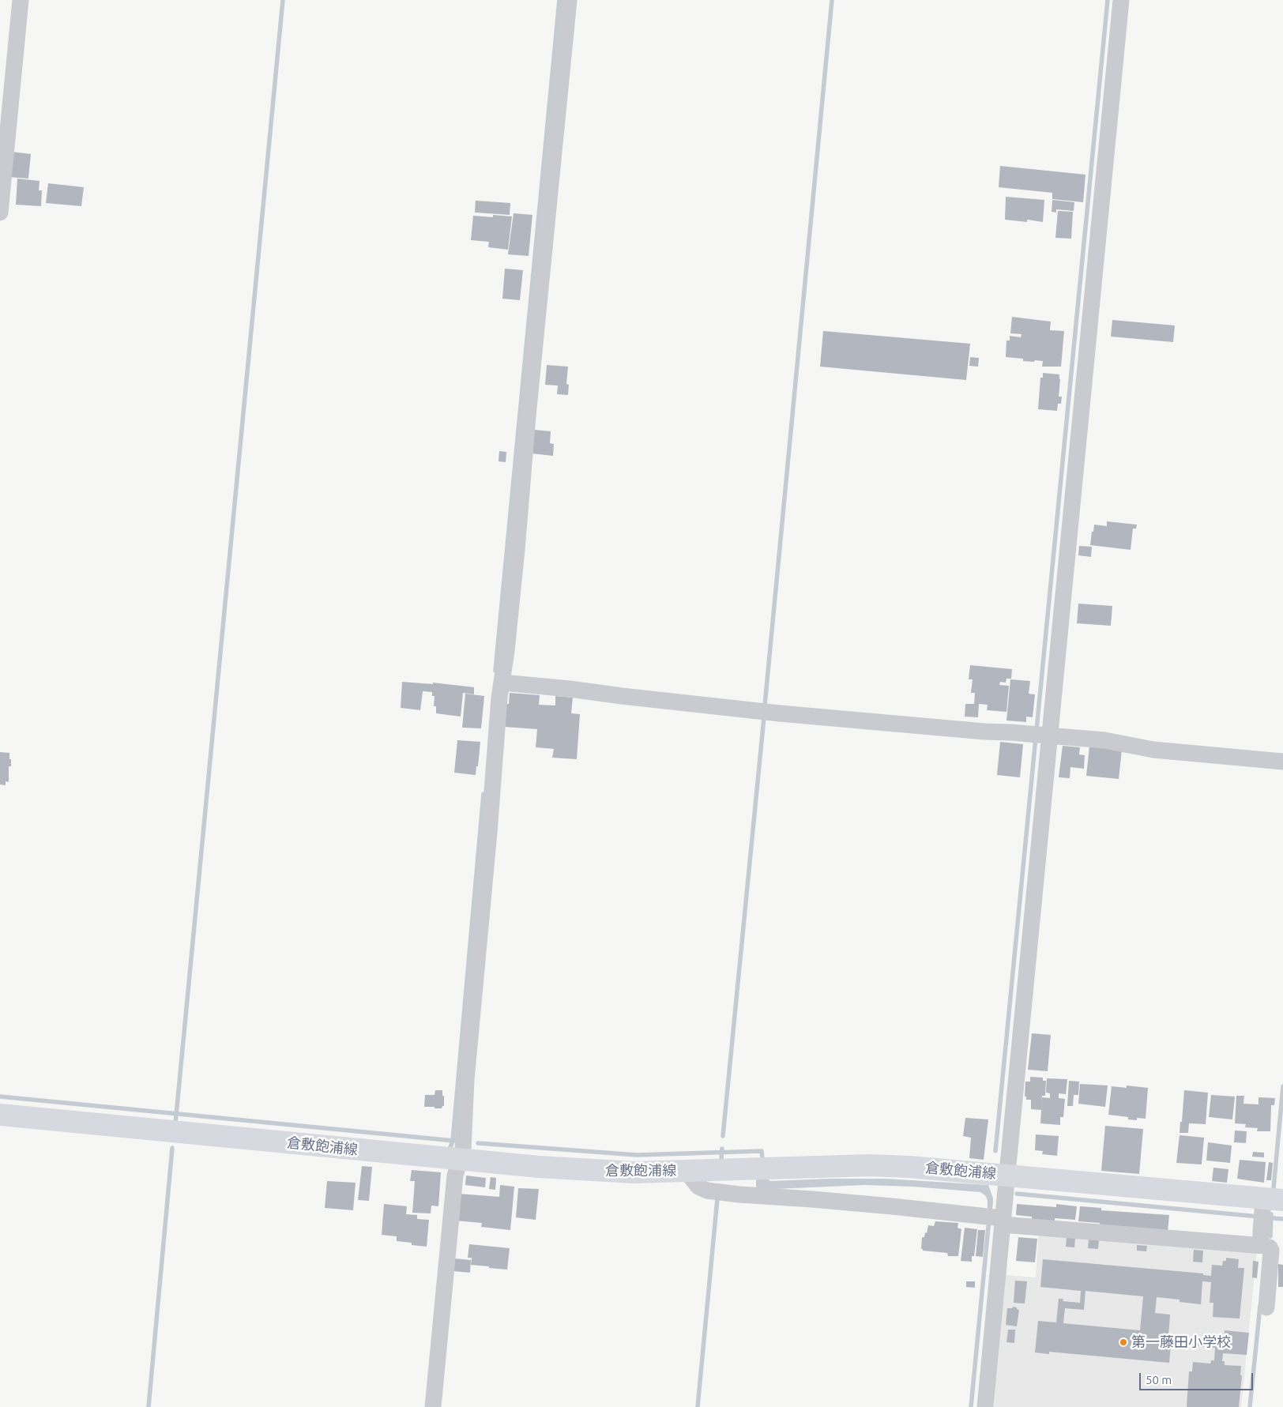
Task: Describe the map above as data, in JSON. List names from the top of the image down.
{
  "streets": {
    "main road": ["倉敷飽浦線"]
  },
  "places": ["第一藤田小学校"],
  "scale_bar": "50 m"
}
